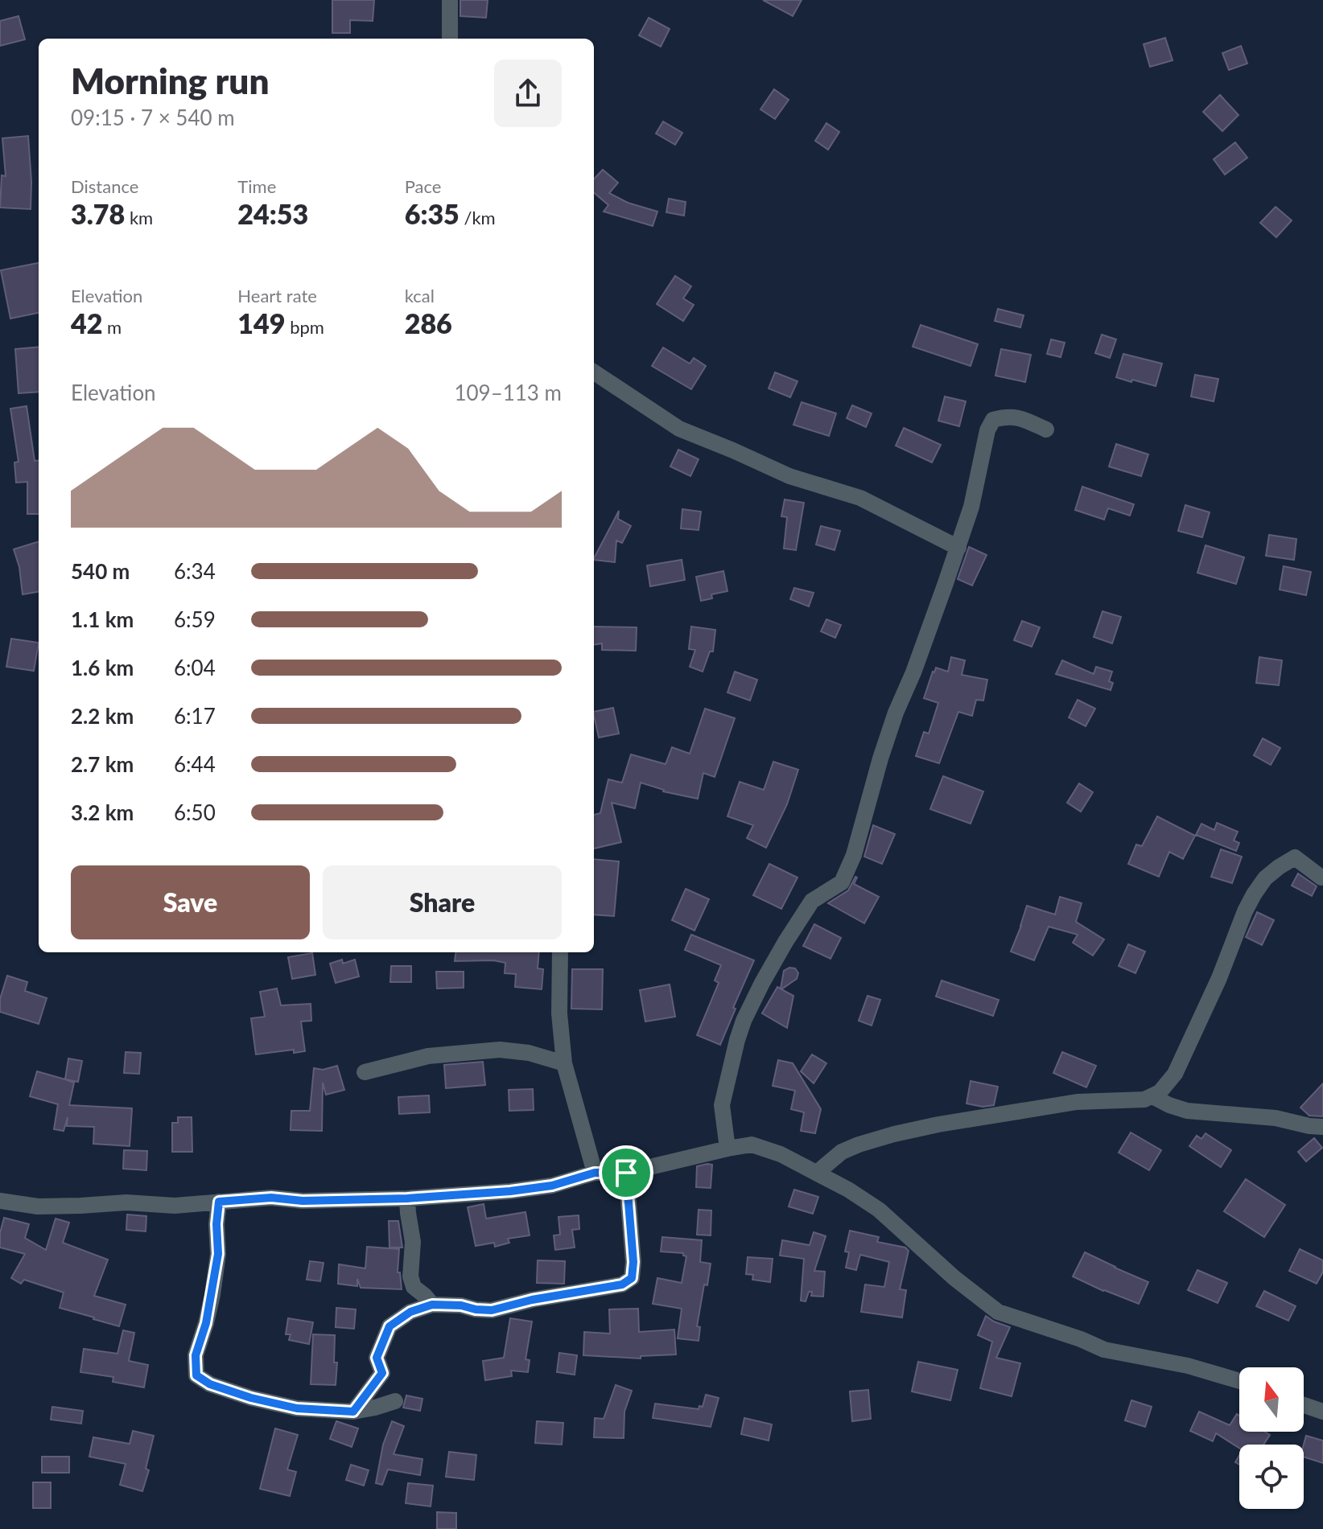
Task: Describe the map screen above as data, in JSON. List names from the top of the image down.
{
  "north": "top",
  "page": {
    "heading": ["Morning run", "09:15 · 7 × 540 m"],
    "stats": [
      ["Distance", "3.78 km"],
      ["Time", "24:53"],
      ["Pace", "6:35 /km"],
      ["Elevation", "42 m"],
      ["Heart rate", "149 bpm"],
      ["kcal", "286"]
    ],
    "chart": ["Elevation", "109–113 m"],
    "list": [
      {
        "name": "540 m",
        "note": "6:34"
      },
      {
        "name": "1.1 km",
        "note": "6:59"
      },
      {
        "name": "1.6 km",
        "note": "6:04"
      },
      {
        "name": "2.2 km",
        "note": "6:17"
      },
      {
        "name": "2.7 km",
        "note": "6:44"
      },
      {
        "name": "3.2 km",
        "note": "6:50"
      }
    ],
    "buttons": ["Save", "Share"]
  }
}
